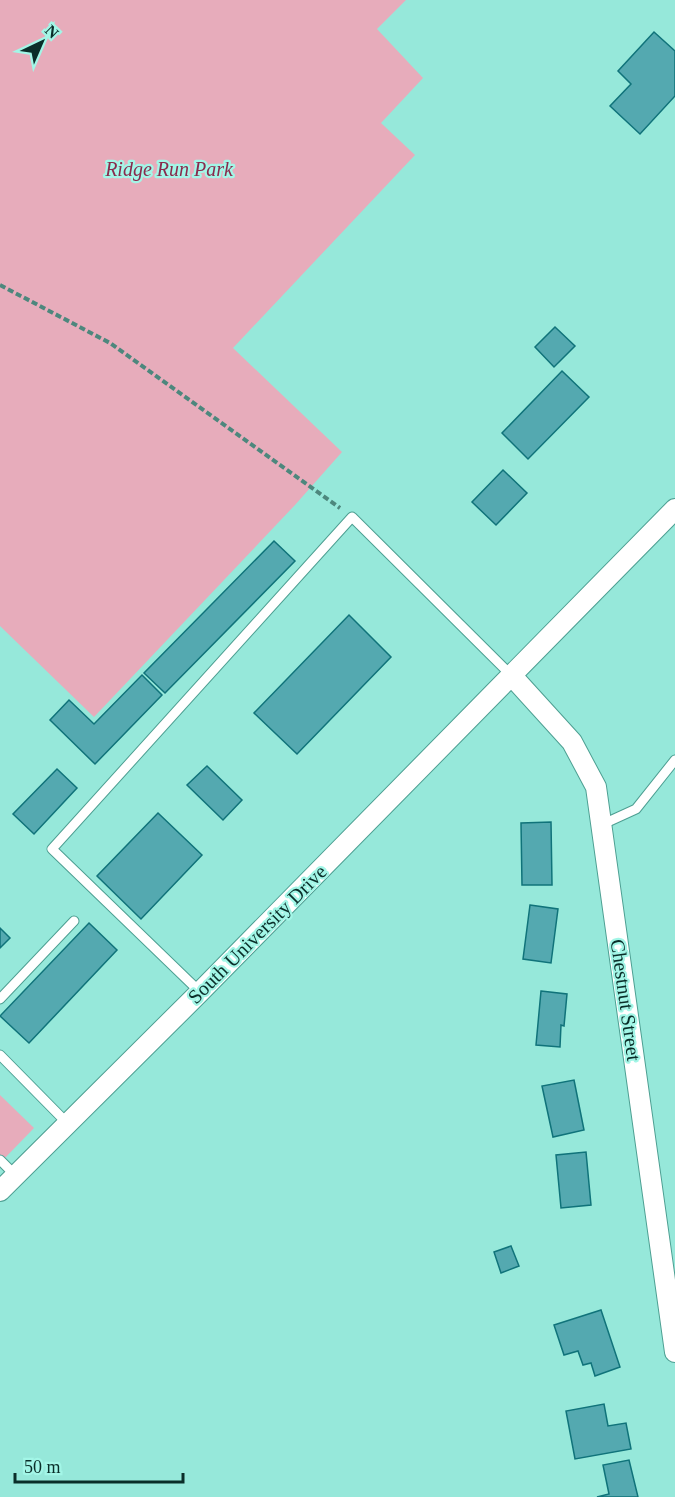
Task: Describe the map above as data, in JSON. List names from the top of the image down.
{
  "streets": {
    "street": ["South University Drive", "Chestnut Street"]
  },
  "crossings": [
    ["South University Drive", "Chestnut Street"]
  ],
  "parks": ["Ridge Run Park"],
  "scale_bar": "50 m",
  "north": "top right"
}
